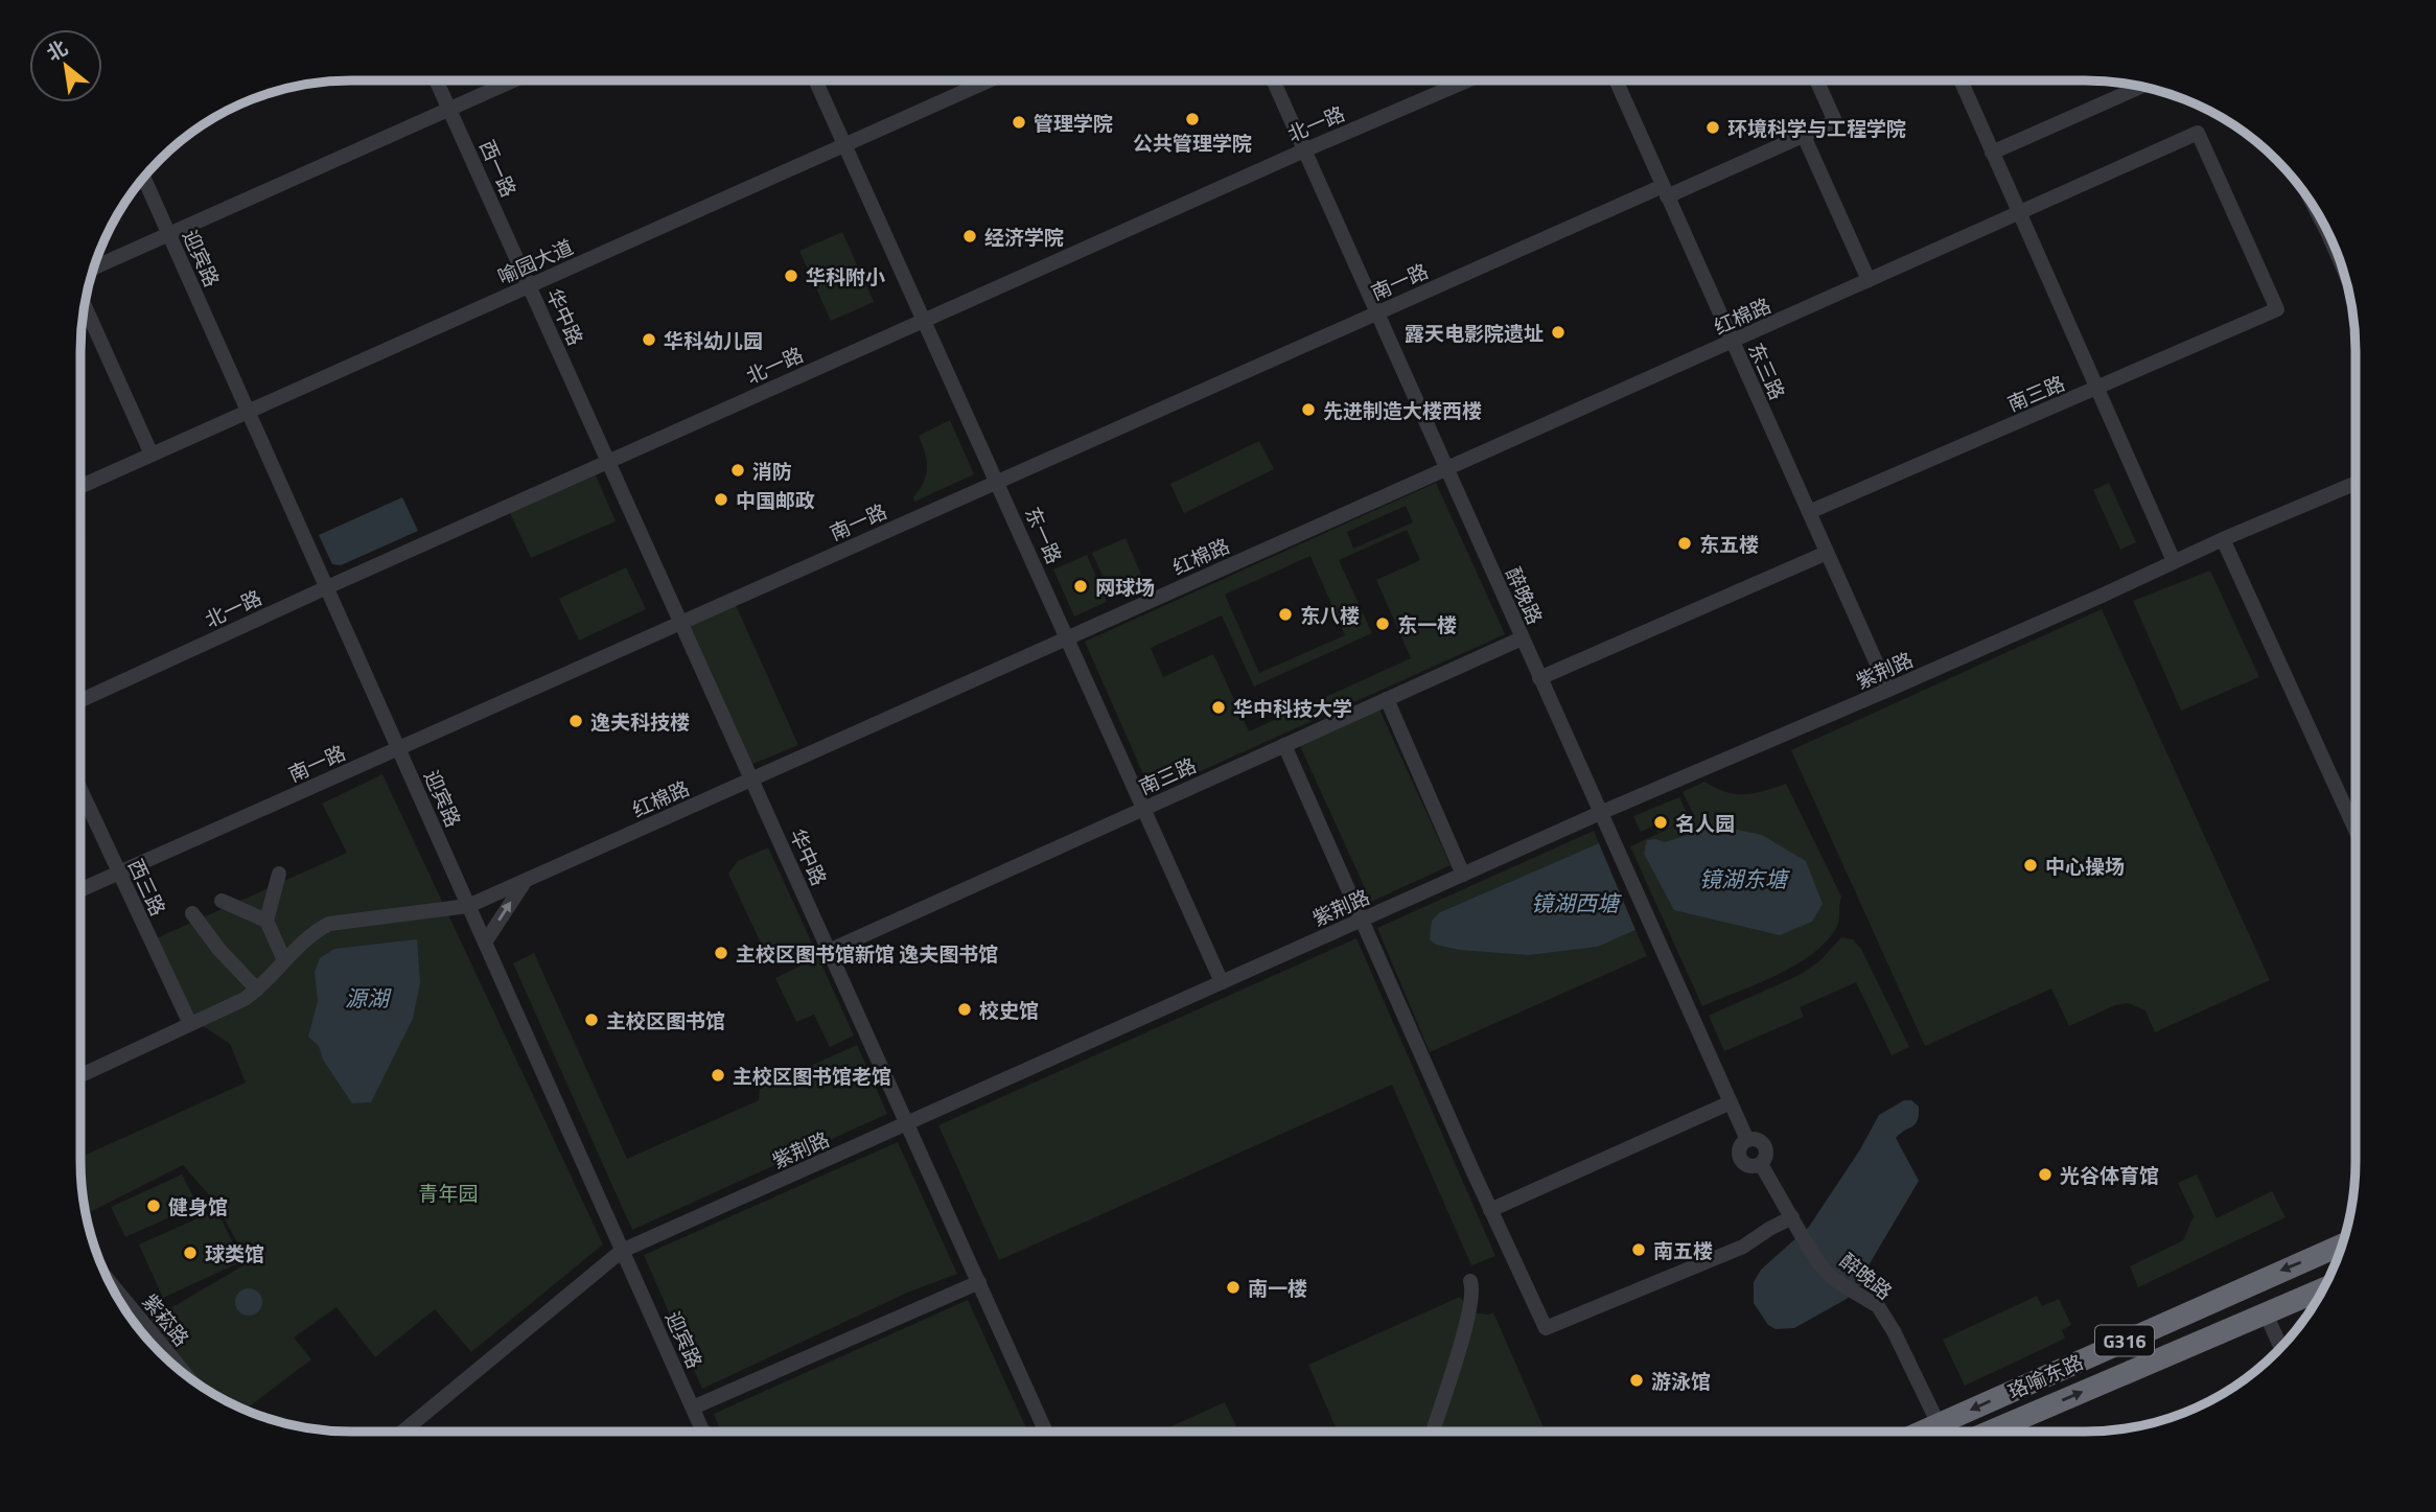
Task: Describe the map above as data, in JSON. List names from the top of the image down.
{
  "streets": {
    "highway": ["G316", "珞喻东路"],
    "street": [
      "北一路",
      "西一路",
      "迎宾路",
      "喻园大道",
      "南一路",
      "红棉路",
      "华中路",
      "东三路",
      "南三路",
      "东一路",
      "醉晚路",
      "紫荆路",
      "西三路",
      "紫菘路"
    ]
  },
  "crossings": [
    ["北一路", "迎宾路"],
    ["北一路", "华中路"],
    ["北一路", "东一路"],
    ["北一路", "醉晚路"],
    ["西一路", "喻园大道"],
    ["西一路", "华中路"],
    ["迎宾路", "喻园大道"],
    ["迎宾路", "南一路"],
    ["迎宾路", "红棉路"],
    ["迎宾路", "紫荆路"],
    ["喻园大道", "华中路"],
    ["喻园大道", "东一路"],
    ["南一路", "华中路"],
    ["南一路", "东三路"],
    ["南一路", "东一路"],
    ["南一路", "醉晚路"],
    ["南一路", "西三路"],
    ["红棉路", "华中路"],
    ["红棉路", "东三路"],
    ["红棉路", "南三路"],
    ["红棉路", "东一路"],
    ["红棉路", "醉晚路"],
    ["红棉路", "西三路"],
    ["华中路", "南三路"],
    ["华中路", "紫荆路"],
    ["东三路", "南三路"],
    ["东三路", "紫荆路"],
    ["南三路", "东一路"],
    ["南三路", "醉晚路"],
    ["东一路", "紫荆路"],
    ["醉晚路", "紫荆路"],
    ["醉晚路", "珞喻东路"]
  ],
  "water": ["镜湖东塘", "镜湖西塘", "源湖"],
  "parks": ["青年园"],
  "places": [
    "公共管理学院",
    "管理学院",
    "环境科学与工程学院",
    "经济学院",
    "华科附小",
    "露天电影院遗址",
    "华科幼儿园",
    "先进制造大楼西楼",
    "消防",
    "中国邮政",
    "东五楼",
    "网球场",
    "东八楼",
    "东一楼",
    "华中科技大学",
    "逸夫科技楼",
    "名人园",
    "中心操场",
    "主校区图书馆新馆 逸夫图书馆",
    "校史馆",
    "主校区图书馆",
    "主校区图书馆老馆",
    "光谷体育馆",
    "健身馆",
    "南五楼",
    "球类馆",
    "南一楼",
    "游泳馆"
  ],
  "north": "top left"
}
